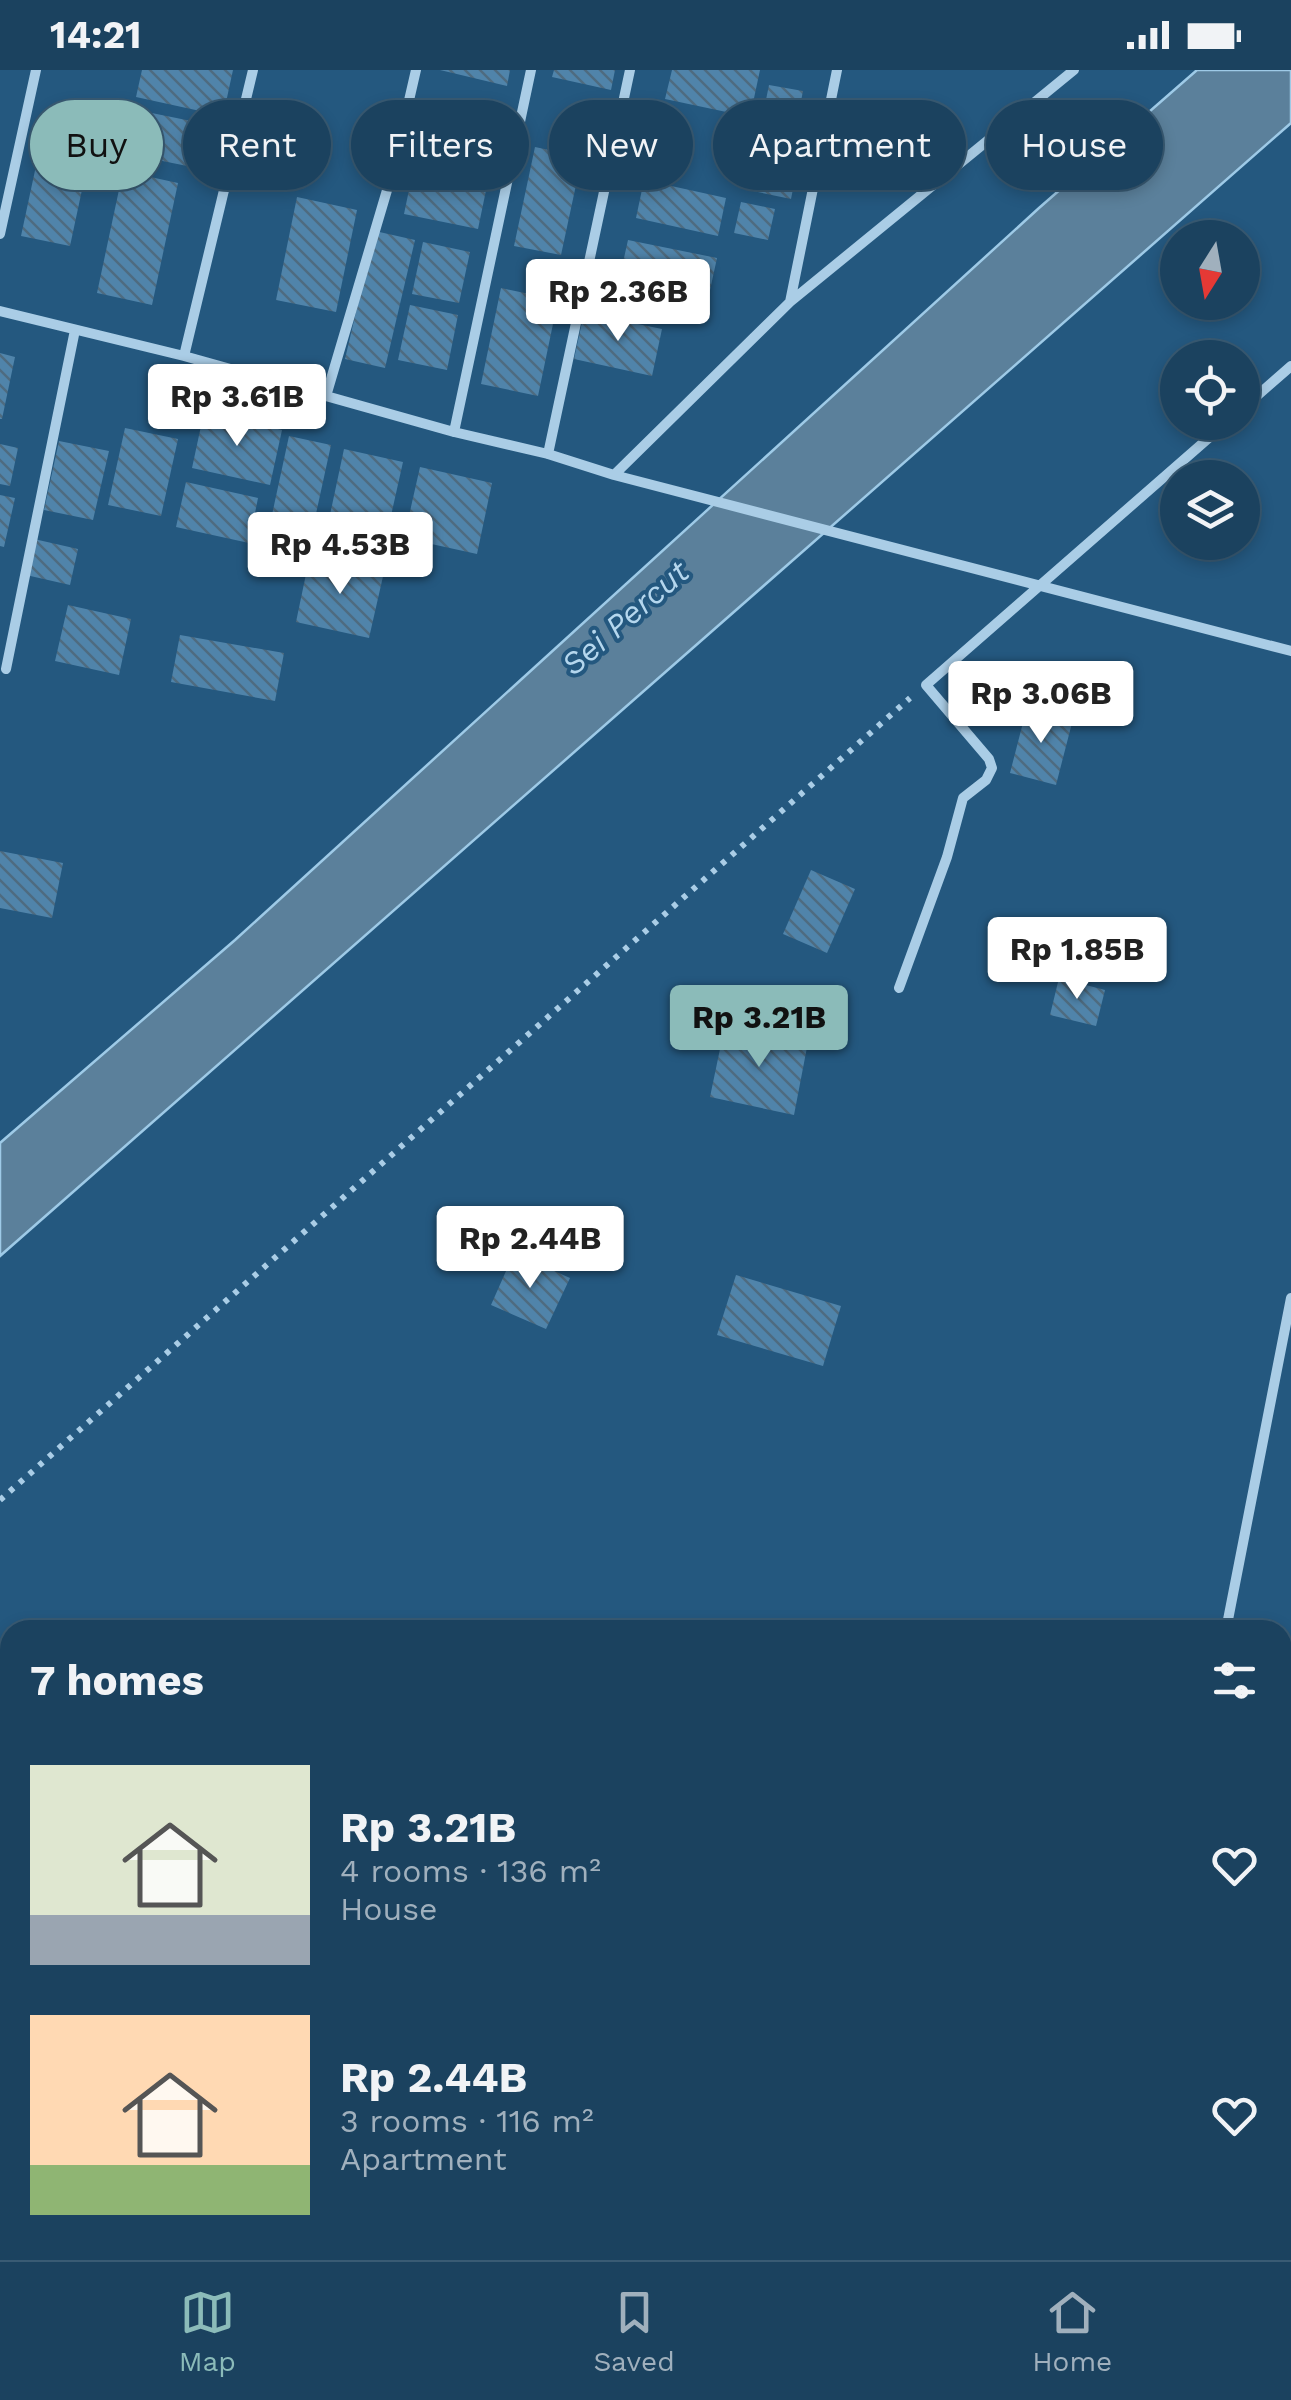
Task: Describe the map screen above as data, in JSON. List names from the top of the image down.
{
  "water": ["Sei Percut"],
  "north": "bottom",
  "page": {
    "status": "14:21",
    "chip": [
      "Buy",
      "Rent",
      "Filters",
      "New",
      "Apartment",
      "House"
    ],
    "price": [
      "Rp 2.36B",
      "Rp 3.61B",
      "Rp 4.53B",
      "Rp 3.06B",
      "Rp 1.85B",
      "Rp 3.21B",
      "Rp 2.44B"
    ],
    "heading": "7 homes",
    "list": [
      {
        "name": "Rp 3.21B",
        "note": "4 rooms · 136 m² · House"
      },
      {
        "name": "Rp 2.44B",
        "note": "3 rooms · 116 m² · Apartment"
      }
    ],
    "tabs": ["Map", "Saved", "Home"]
  }
}
